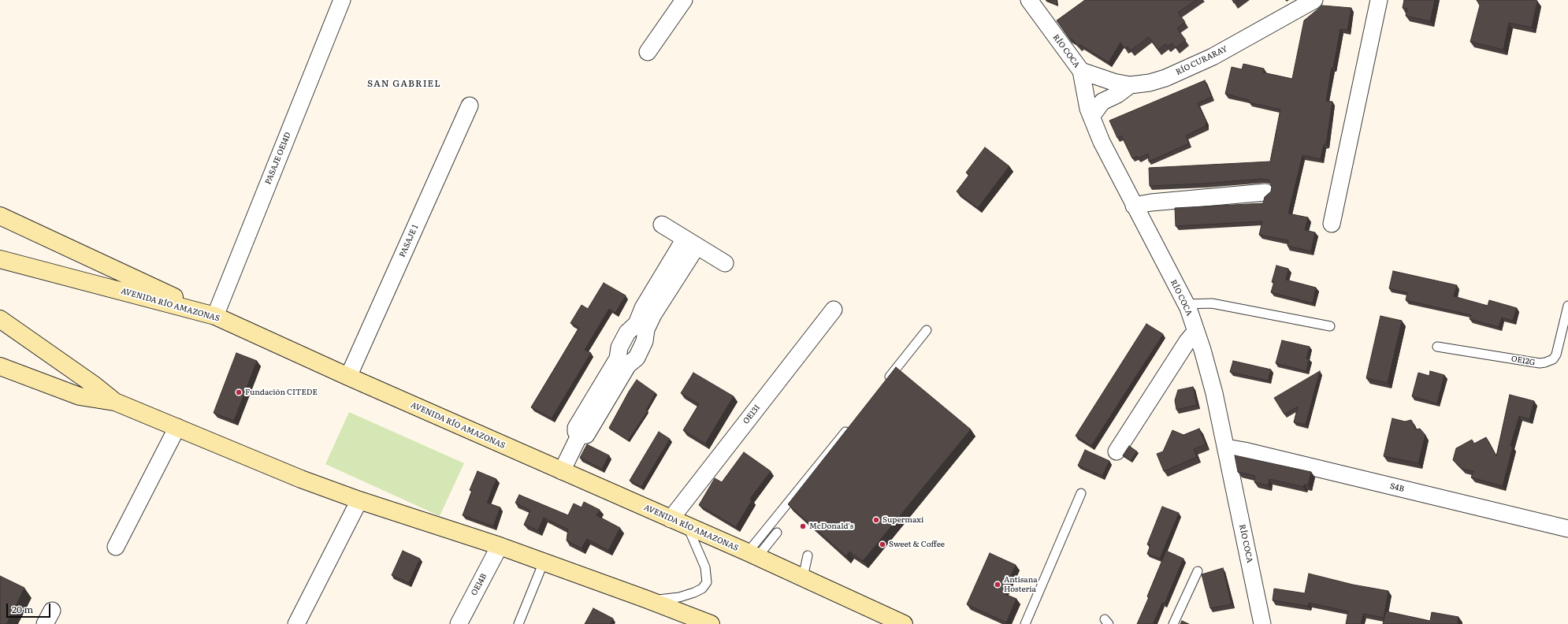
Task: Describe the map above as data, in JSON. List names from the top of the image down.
{
  "streets": {
    "main road": ["AVENIDA RÍO AMAZONAS"],
    "street": [
      "RÍO COCA",
      "RÍO CURARAY",
      "PASAJE OE14D",
      "PASAJE 1",
      "OE13I",
      "S4B",
      "OE14B"
    ],
    "lane": ["OE12G"]
  },
  "crossings": [
    ["RÍO COCA", "RÍO CURARAY"],
    ["RÍO COCA", "S4B"],
    ["PASAJE OE14D", "AVENIDA RÍO AMAZONAS"],
    ["PASAJE 1", "AVENIDA RÍO AMAZONAS"],
    ["AVENIDA RÍO AMAZONAS", "OE13I"]
  ],
  "districts": ["SAN GABRIEL"],
  "places": [
    "Fundación CITEDE",
    "Supermaxi",
    "McDonald's",
    "Sweet & Coffee",
    "Antisana Hostería"
  ],
  "scale_bar": "20 m"
}
